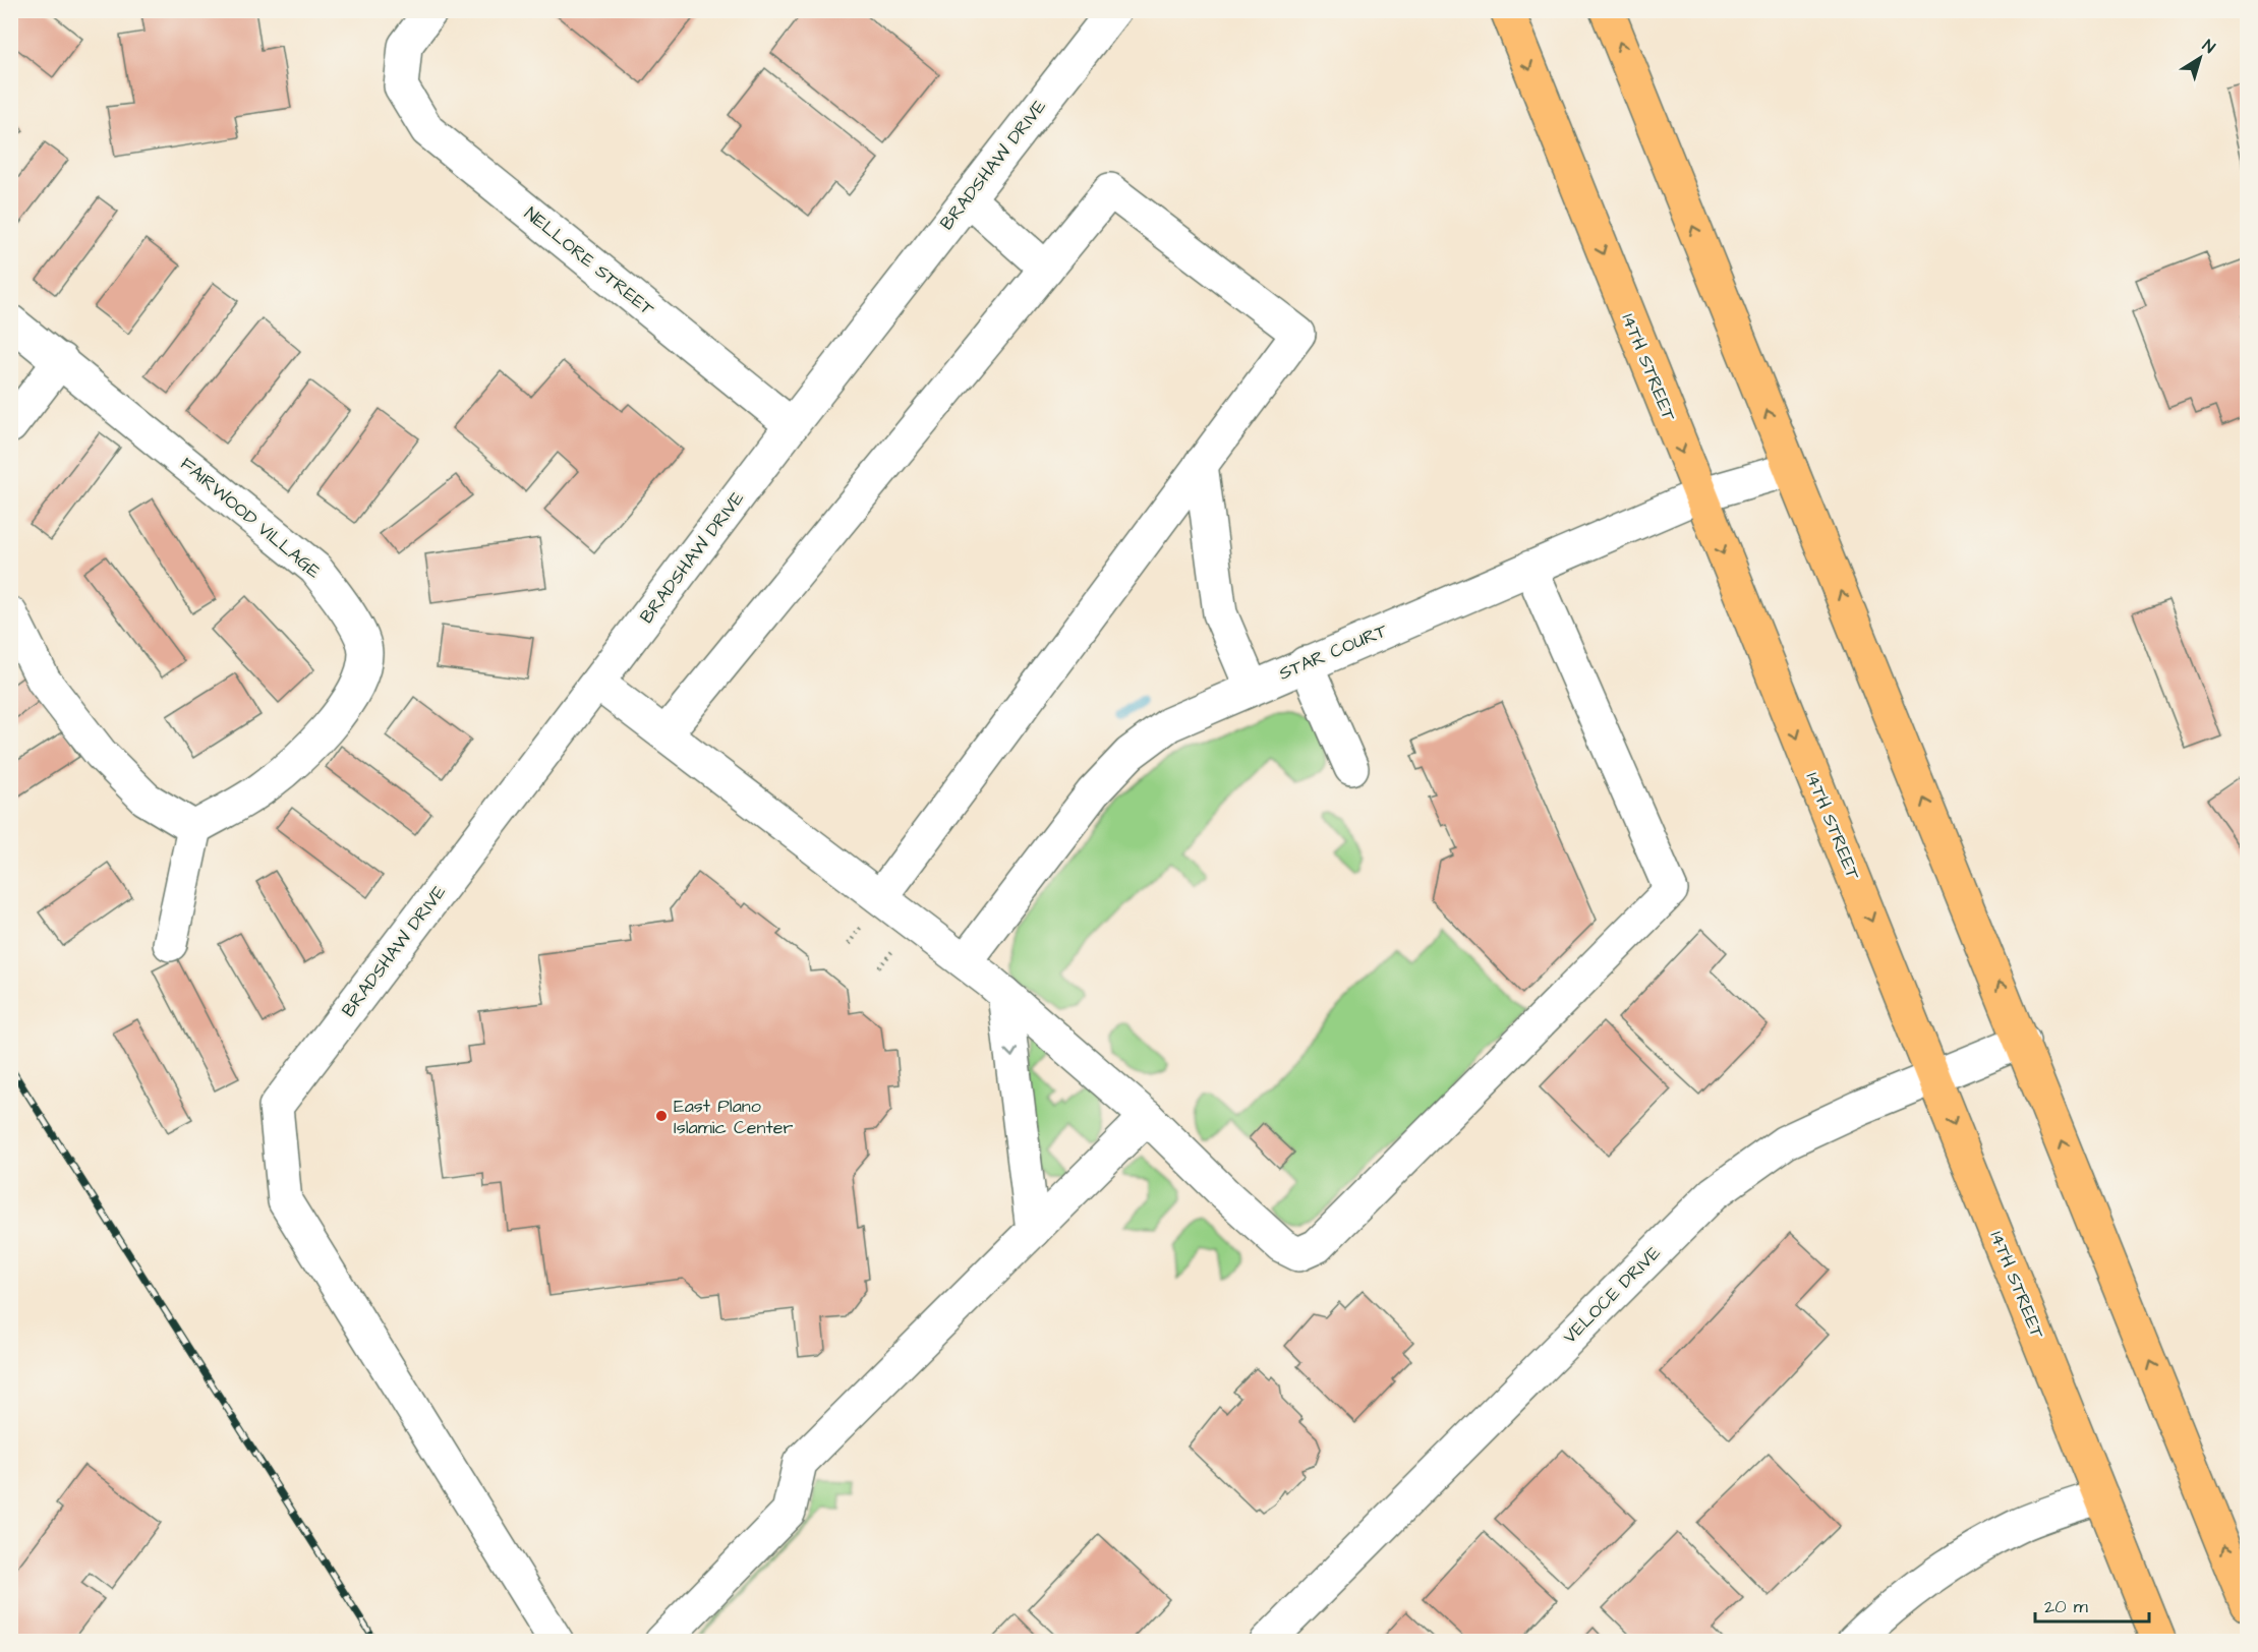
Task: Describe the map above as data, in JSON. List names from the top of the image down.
{
  "streets": {
    "main road": ["14TH STREET"],
    "street": [
      "BRADSHAW DRIVE",
      "NELLORE STREET",
      "FAIRWOOD VILLAGE",
      "STAR COURT",
      "VELOCE DRIVE"
    ]
  },
  "crossings": [
    ["BRADSHAW DRIVE", "NELLORE STREET"],
    ["14TH STREET", "STAR COURT"],
    ["14TH STREET", "VELOCE DRIVE"]
  ],
  "places": ["East Plano Islamic Center"],
  "scale_bar": "20 m",
  "north": "top right"
}
